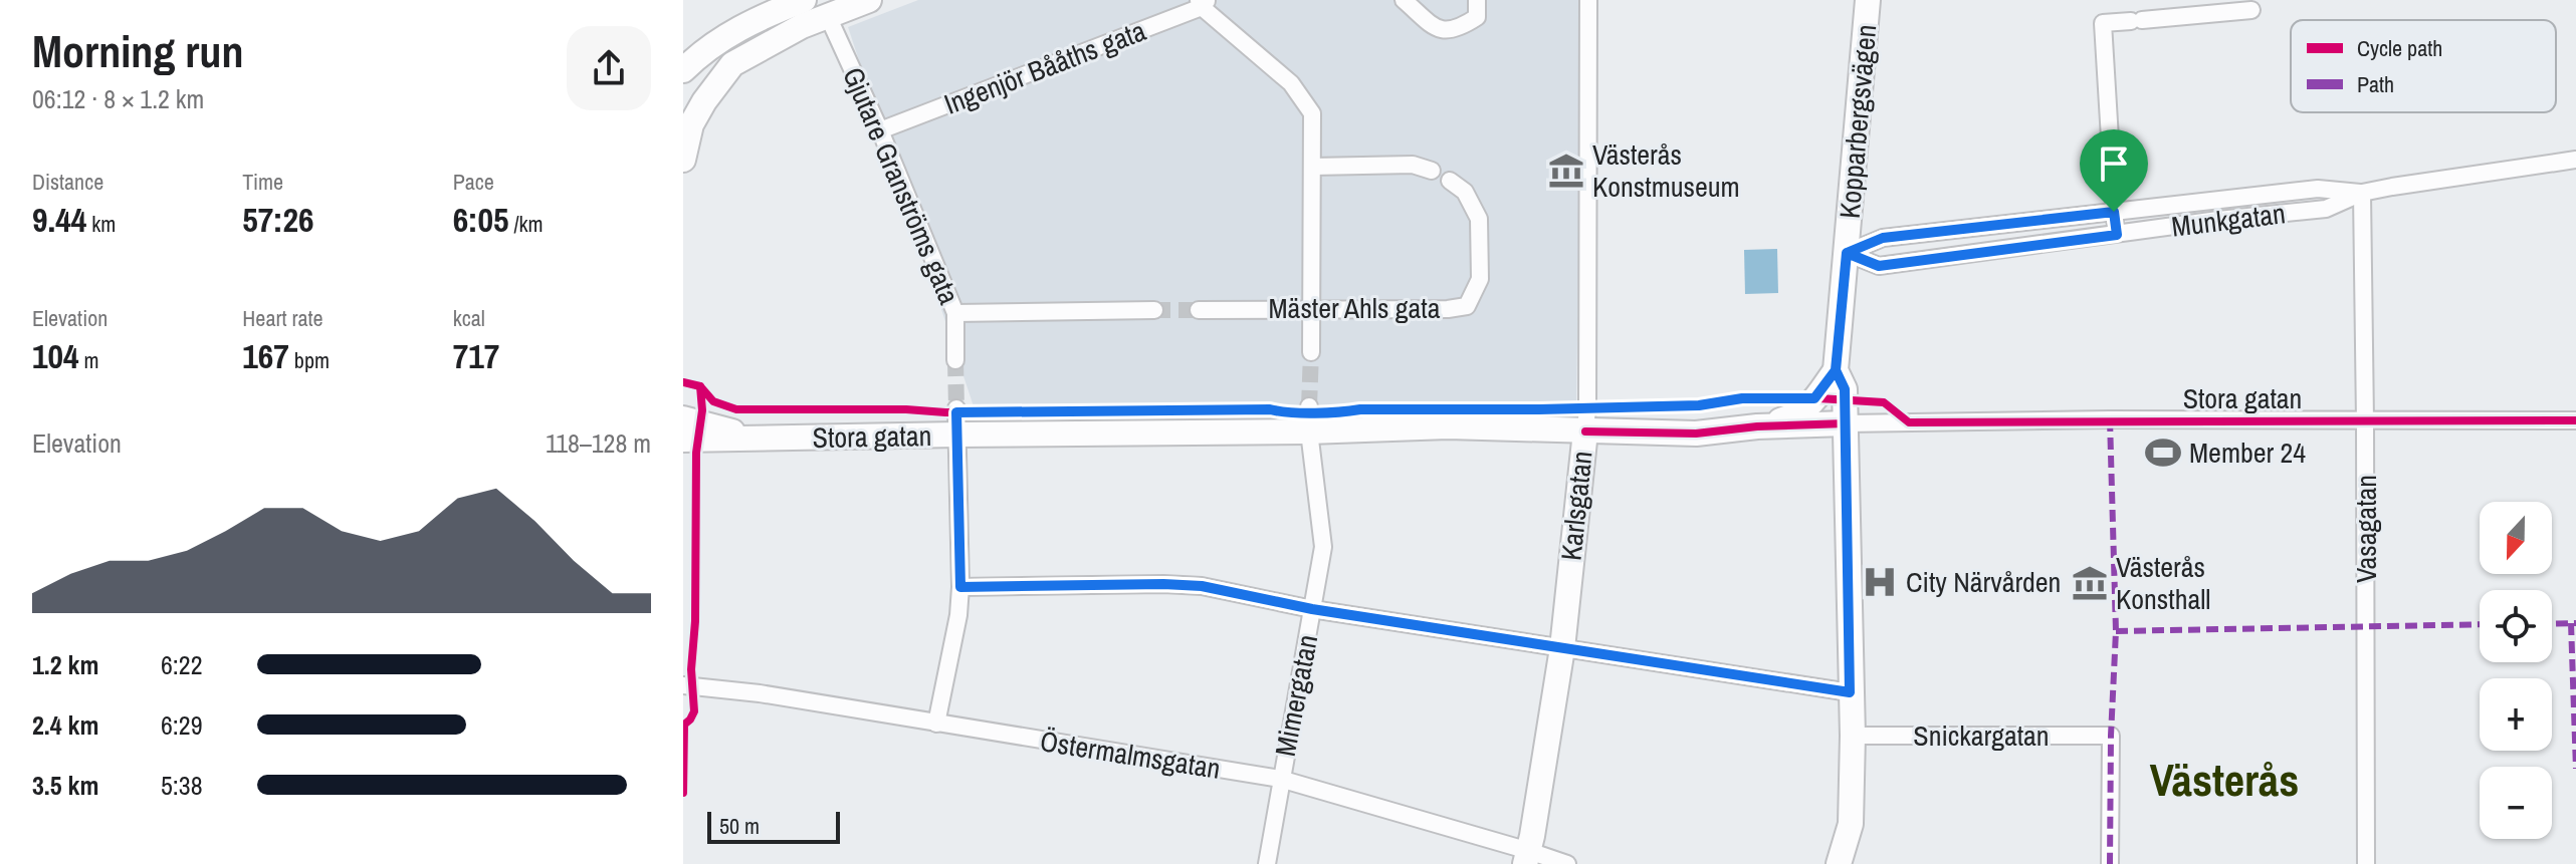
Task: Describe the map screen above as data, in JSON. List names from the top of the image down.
{
  "streets": {
    "street": [
      "Ingenjör Bååths gata",
      "Kopparbergsvägen",
      "Gjutare Granströms gata",
      "Munkgatan",
      "Mäster Ahls gata",
      "Stora gatan",
      "Karlsgatan",
      "Vasagatan",
      "Mimergatan",
      "Snickargatan",
      "Östermalmsgatan"
    ]
  },
  "crossings": [
    ["Ingenjör Bååths gata", "Gjutare Granströms gata"],
    ["Kopparbergsvägen", "Munkgatan"],
    ["Kopparbergsvägen", "Stora gatan"],
    ["Kopparbergsvägen", "Snickargatan"],
    ["Munkgatan", "Vasagatan"],
    ["Stora gatan", "Karlsgatan"],
    ["Stora gatan", "Vasagatan"],
    ["Stora gatan", "Mimergatan"],
    ["Karlsgatan", "Östermalmsgatan"],
    ["Mimergatan", "Östermalmsgatan"]
  ],
  "districts": ["Västerås"],
  "places": {
    "museum": ["Västerås Konstmuseum", "Västerås Konsthall"],
    "sports": ["Member 24"],
    "hospital": ["City Närvården"]
  },
  "legend": ["Cycle path", "Path"],
  "scale_bar": "50 m",
  "north": "bottom",
  "page": {
    "heading": ["Morning run", "06:12 · 8 × 1.2 km"],
    "stats": [
      ["Distance", "9.44 km"],
      ["Time", "57:26"],
      ["Pace", "6:05 /km"],
      ["Elevation", "104 m"],
      ["Heart rate", "167 bpm"],
      ["kcal", "717"]
    ],
    "chart": ["Elevation", "118–128 m"],
    "map_buttons": ["+", "−"],
    "list": [
      {
        "name": "1.2 km",
        "note": "6:22"
      },
      {
        "name": "2.4 km",
        "note": "6:29"
      },
      {
        "name": "3.5 km",
        "note": "5:38"
      }
    ],
    "scale": "50 m"
  }
}
